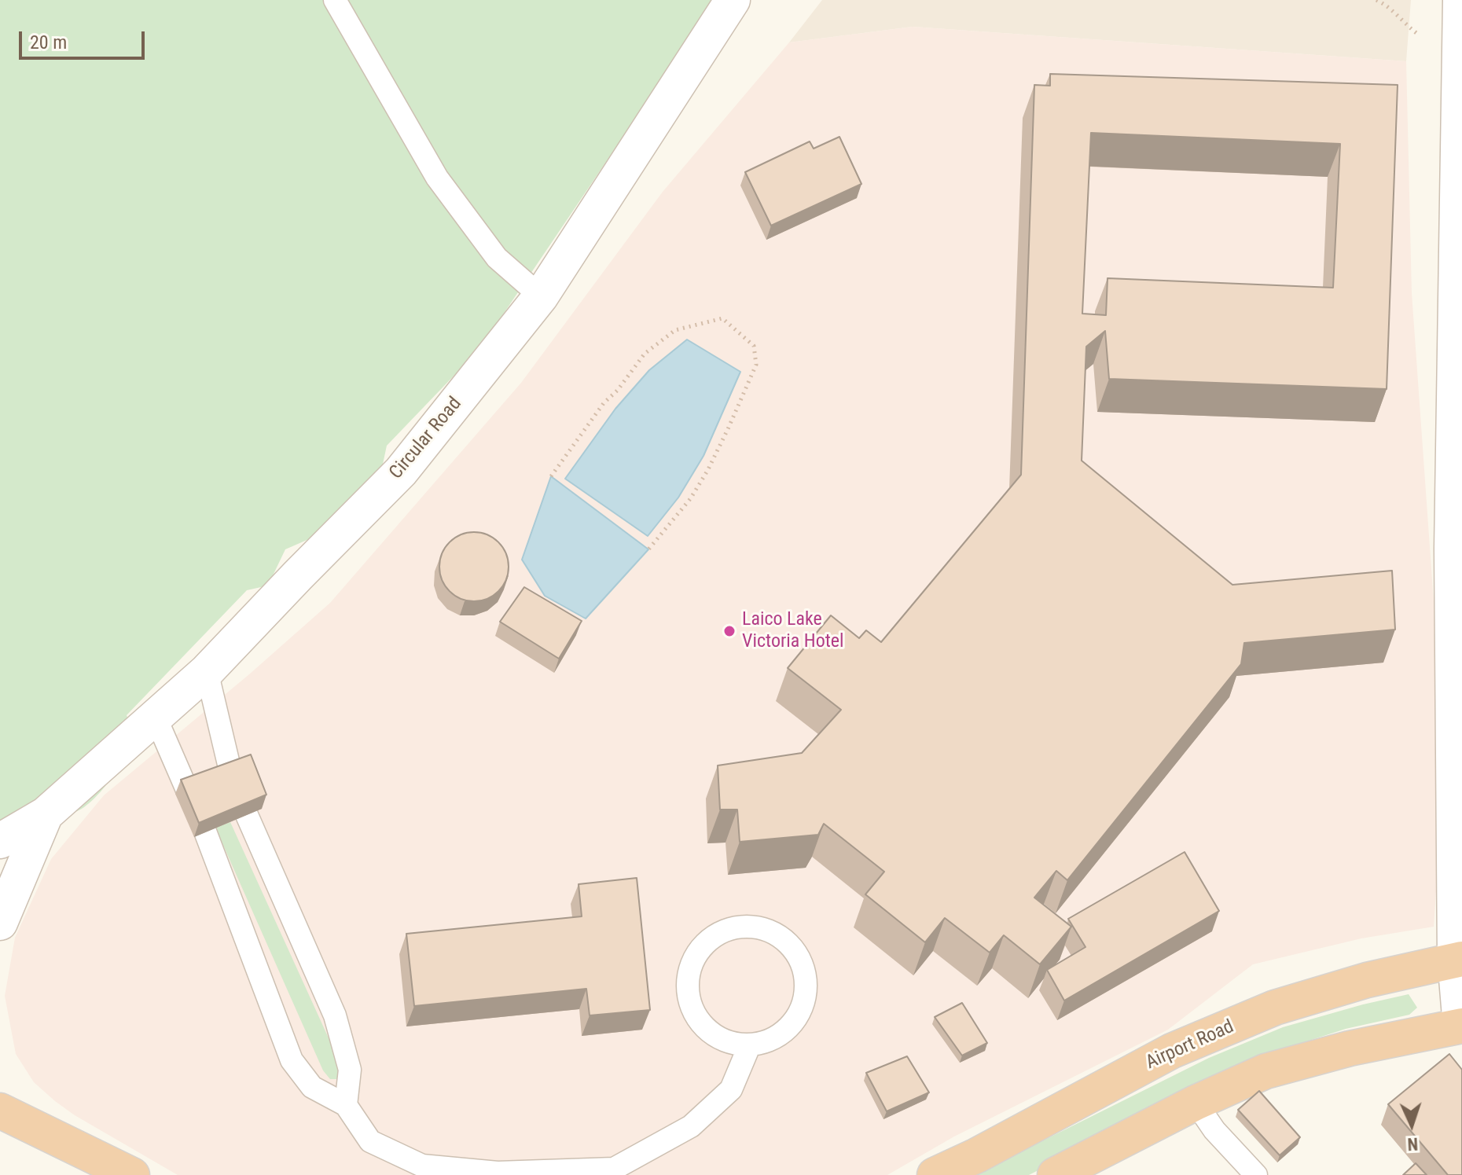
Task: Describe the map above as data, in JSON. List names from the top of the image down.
{
  "streets": {
    "highway": ["Airport Road"],
    "street": ["Circular Road"]
  },
  "places": ["Laico Lake Victoria Hotel"],
  "scale_bar": "20 m",
  "north": "bottom"
}
